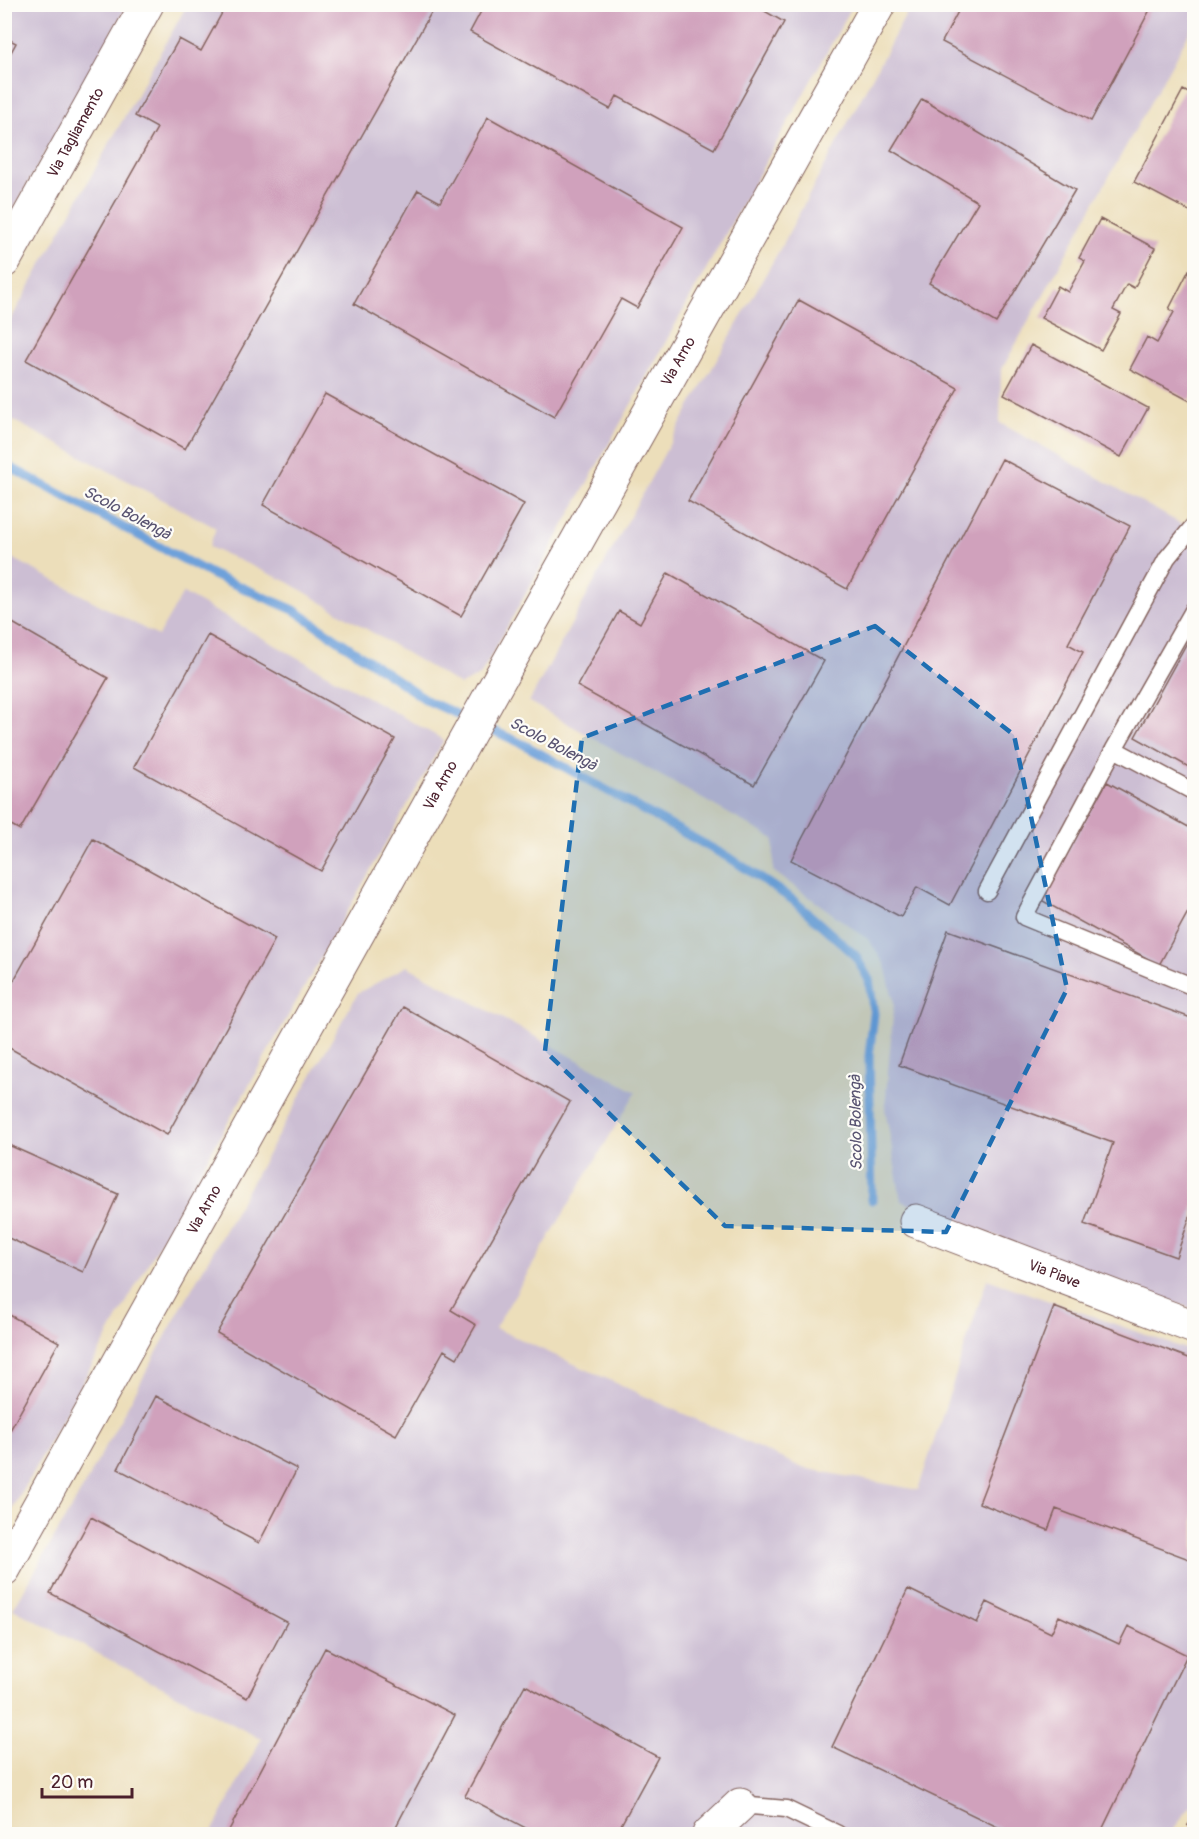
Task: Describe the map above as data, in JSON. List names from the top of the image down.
{
  "streets": {
    "street": ["Via Tagliamento", "Via Arno", "Via Piave"]
  },
  "water": ["Scolo Bolengà"],
  "scale_bar": "20 m"
}
